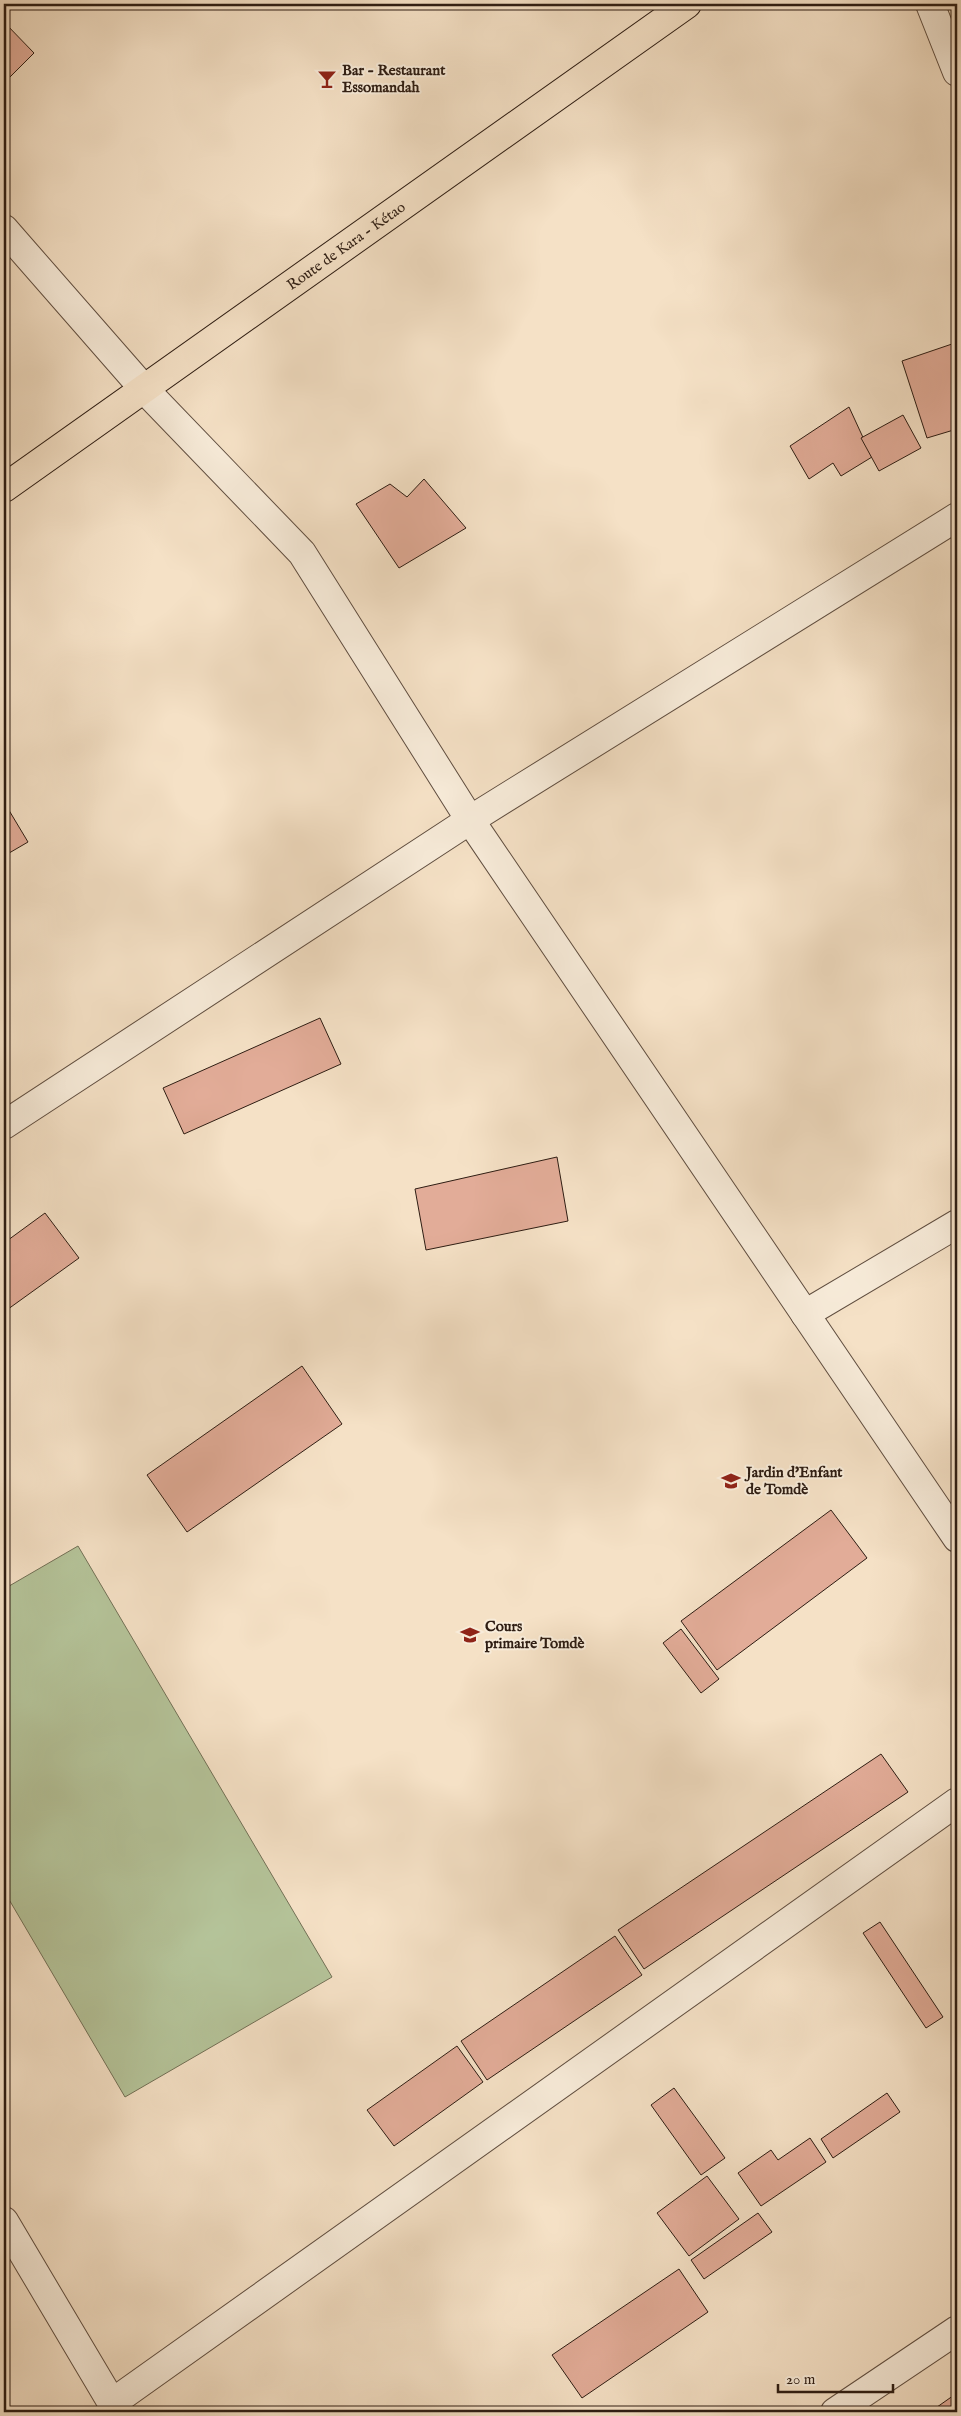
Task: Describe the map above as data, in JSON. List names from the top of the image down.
{
  "streets": {
    "main road": ["Route de Kara - Kétao"]
  },
  "places": {
    "bar": ["Bar - Restaurant Essomandah"],
    "school or university": ["Jardin d'Enfant de Tomdè", "Cours primaire Tomdè"]
  },
  "scale_bar": "20 m"
}
